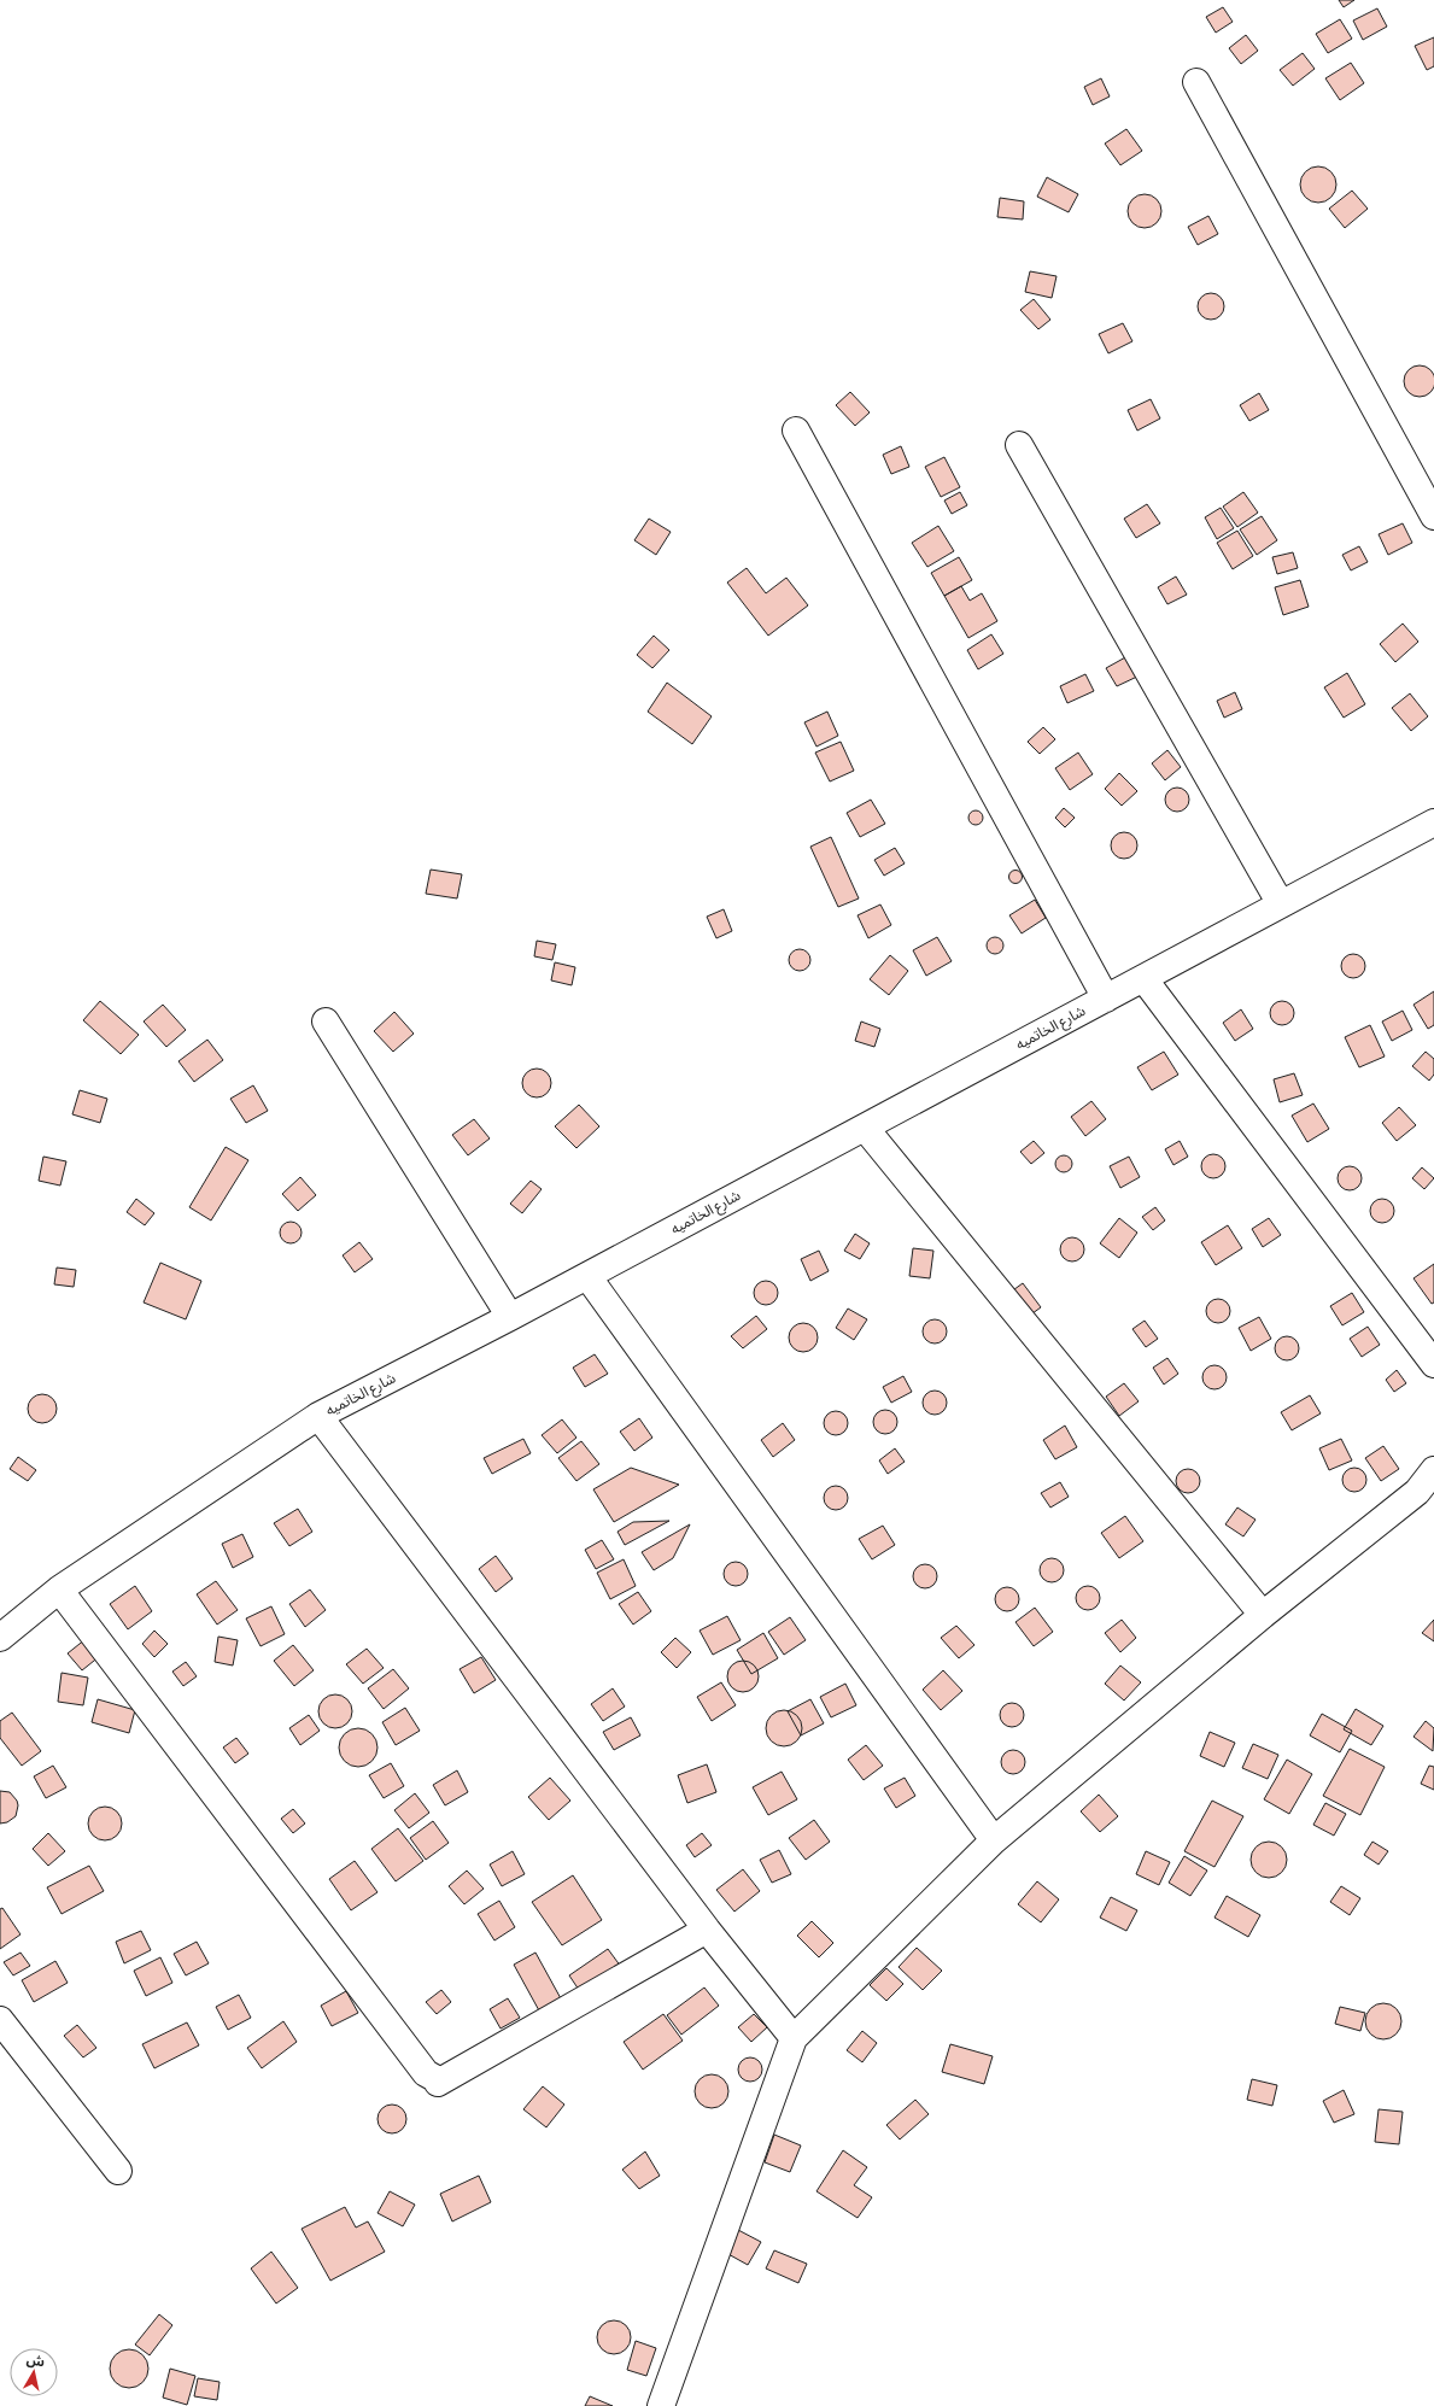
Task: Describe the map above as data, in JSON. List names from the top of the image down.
{
  "streets": {
    "street": ["شارع الخاتميه"]
  },
  "north": "top"
}
